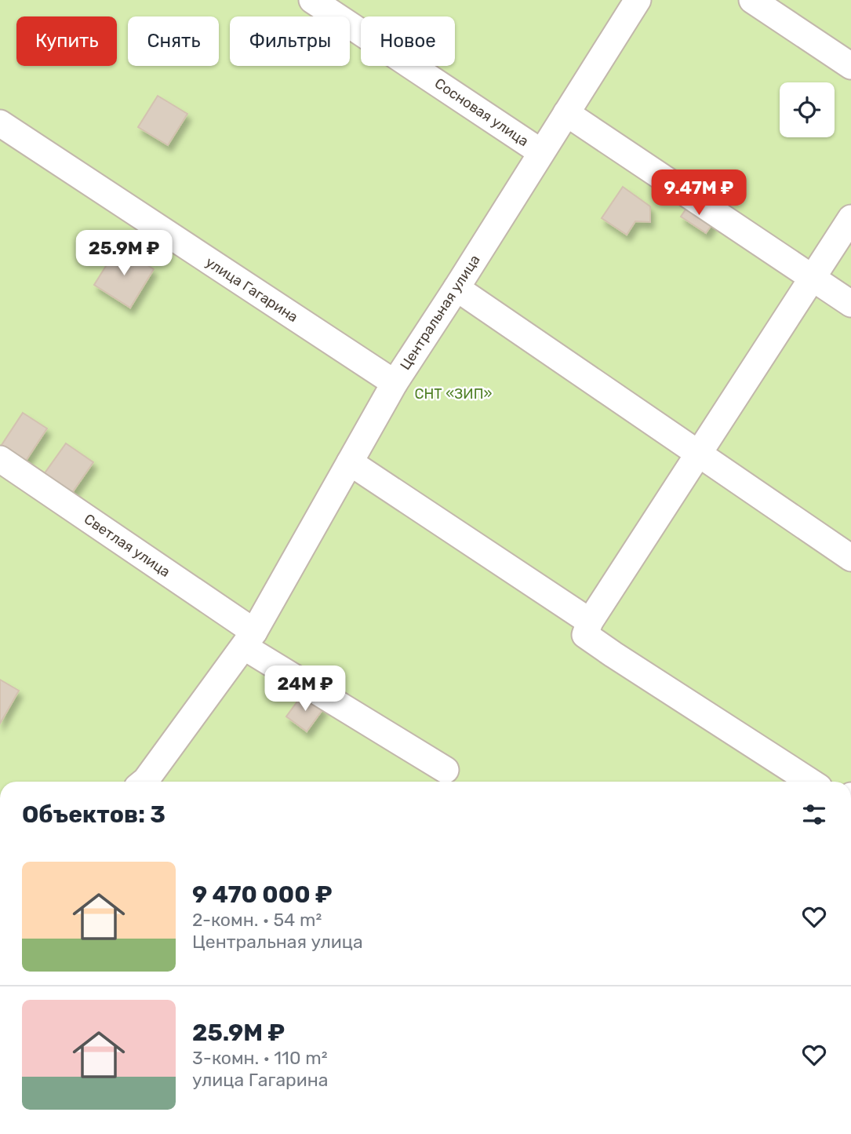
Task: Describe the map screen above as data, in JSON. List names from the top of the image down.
{
  "streets": {
    "street": [
      "Сосновая улица",
      "улица Гагарина",
      "Центральная улица",
      "Светлая улица"
    ]
  },
  "crossings": [
    ["Сосновая улица", "Центральная улица"],
    ["улица Гагарина", "Центральная улица"],
    ["Центральная улица", "Светлая улица"]
  ],
  "parks": ["СНТ «ЗИП»"],
  "page": {
    "chip": [
      "Купить",
      "Снять",
      "Фильтры",
      "Новое"
    ],
    "price": ["9.47M ₽", "25.9M ₽", "24M ₽"],
    "heading": "Объектов: 3",
    "list": [
      {
        "name": "9 470 000 ₽",
        "note": "2-комн. · 54 m² · Центральная улица"
      },
      {
        "name": "25.9M ₽",
        "note": "3-комн. · 110 m² · улица Гагарина"
      }
    ]
  }
}
